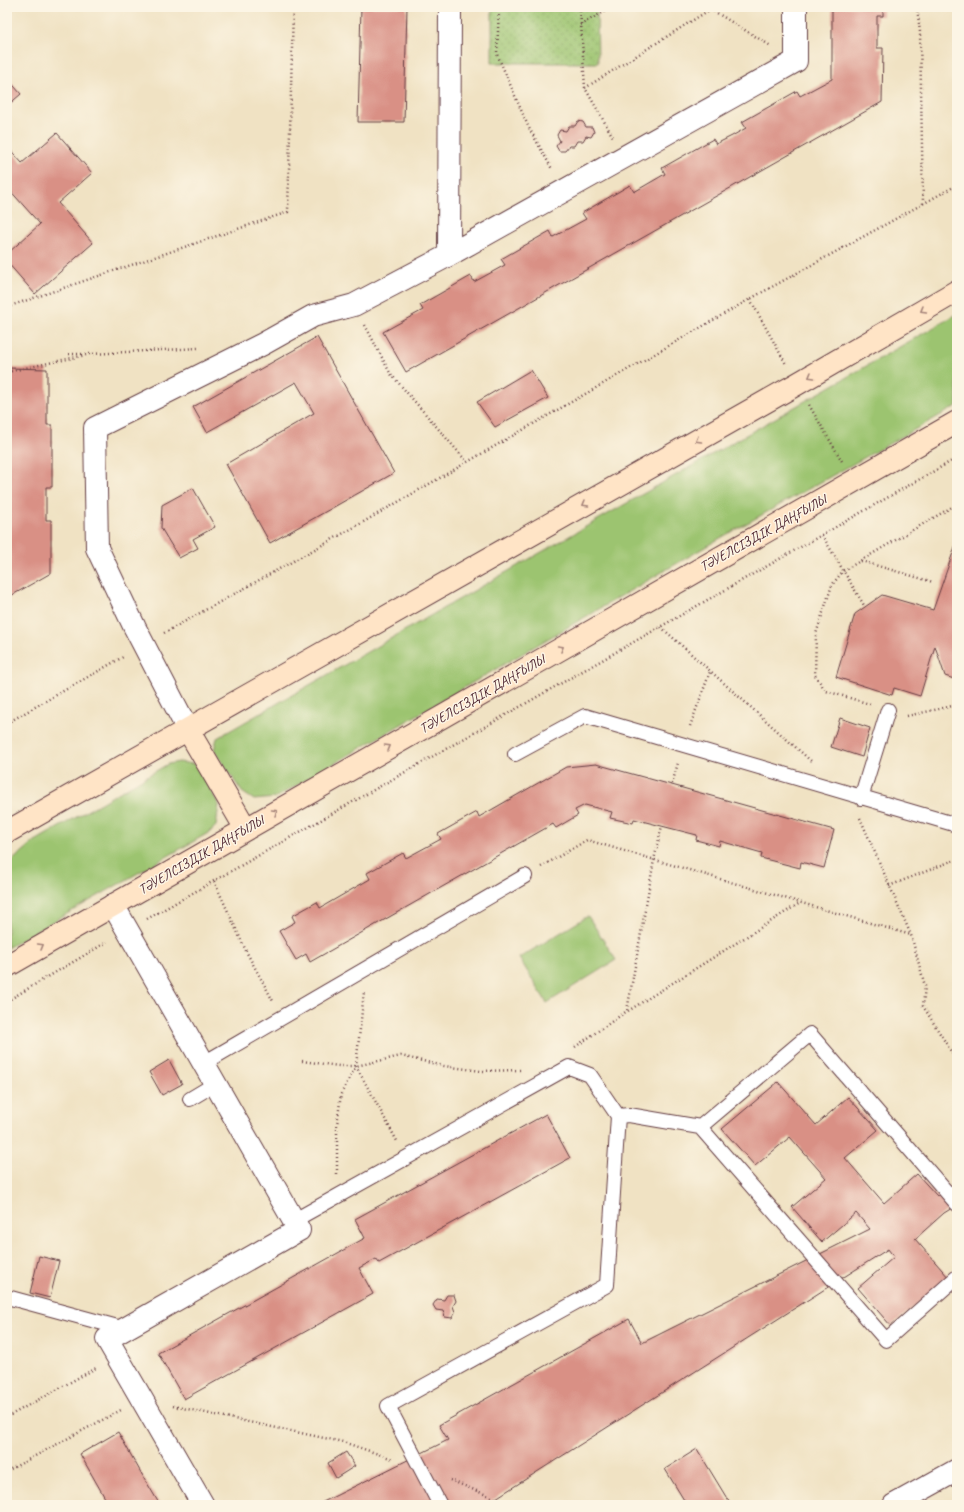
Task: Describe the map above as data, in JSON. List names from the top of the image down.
{
  "streets": {
    "street": ["ТӘУЕЛСІЗДІК ДАҢҒЫЛЫ"]
  }
}
